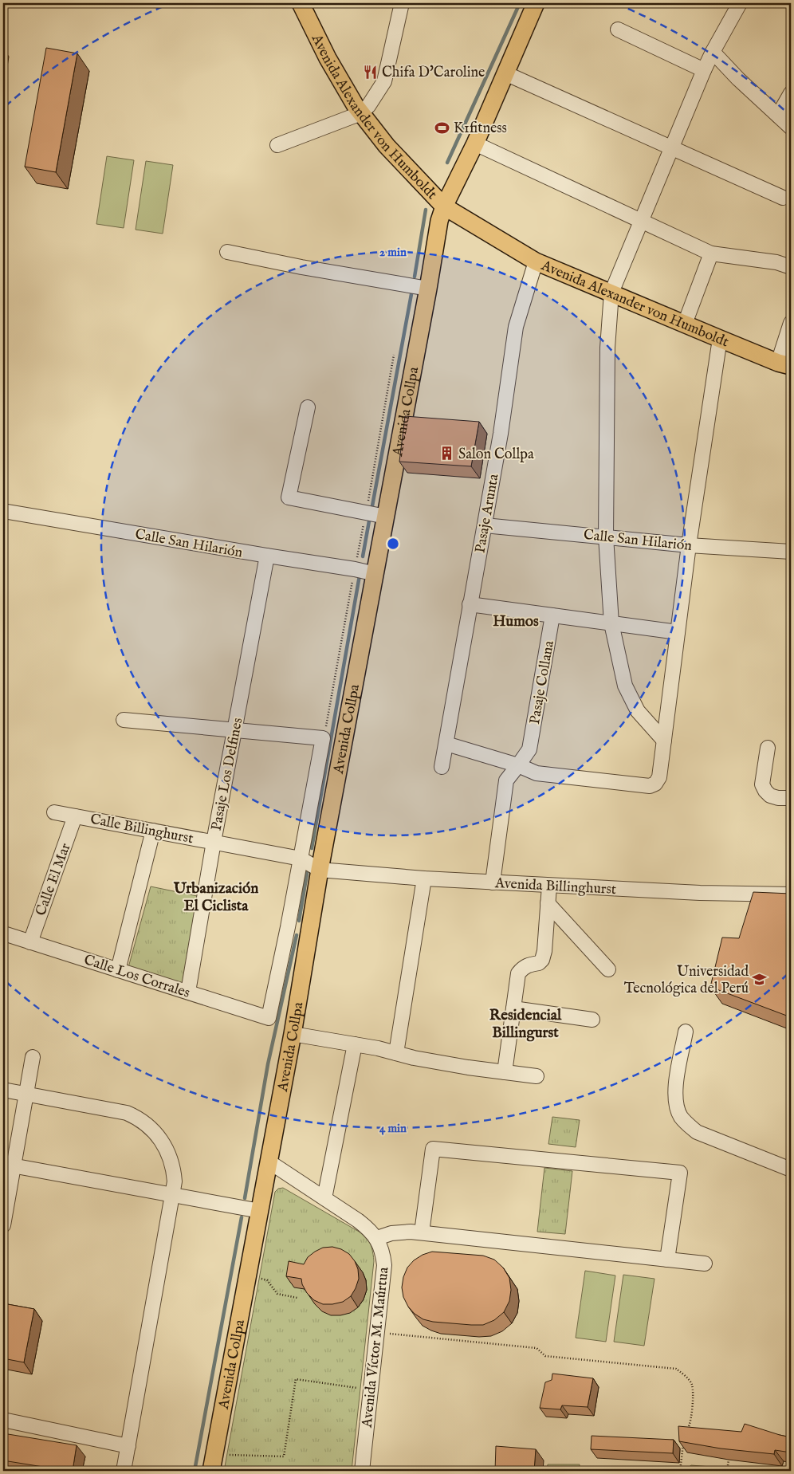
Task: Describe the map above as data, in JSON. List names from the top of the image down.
{
  "streets": {
    "main road": ["Avenida Alexander von Humboldt", "Avenida Collpa"],
    "street": [
      "Pasaje Arunta",
      "Calle San Hilarión",
      "Pasaje Collana",
      "Pasaje Los Delfines",
      "Calle Billinghurst",
      "Calle El Mar",
      "Avenida Billinghurst",
      "Calle Los Corrales",
      "Avenida Víctor M. Maúrtua"
    ]
  },
  "crossings": [
    ["Avenida Alexander von Humboldt", "Avenida Collpa"],
    ["Avenida Alexander von Humboldt", "Pasaje Arunta"],
    ["Avenida Collpa", "Calle San Hilarión"],
    ["Avenida Collpa", "Calle Billinghurst"],
    ["Avenida Collpa", "Avenida Billinghurst"],
    ["Avenida Collpa", "Avenida Víctor M. Maúrtua"],
    ["Pasaje Arunta", "Calle San Hilarión"],
    ["Calle San Hilarión", "Pasaje Los Delfines"],
    ["Pasaje Los Delfines", "Calle Billinghurst"],
    ["Pasaje Los Delfines", "Calle Los Corrales"],
    ["Calle Billinghurst", "Calle El Mar"],
    ["Calle Billinghurst", "Avenida Billinghurst"],
    ["Calle El Mar", "Calle Los Corrales"]
  ],
  "districts": ["Humos", "Urbanización El Ciclista", "Residencial Billingurst"],
  "places": {
    "restaurant": ["Chifa D'Caroline"],
    "sports": ["K1fitness"],
    "building": ["Salon Collpa"],
    "school or university": ["Universidad Tecnológica del Perú"]
  },
  "rings": ["2 min", "4 min"]
}
